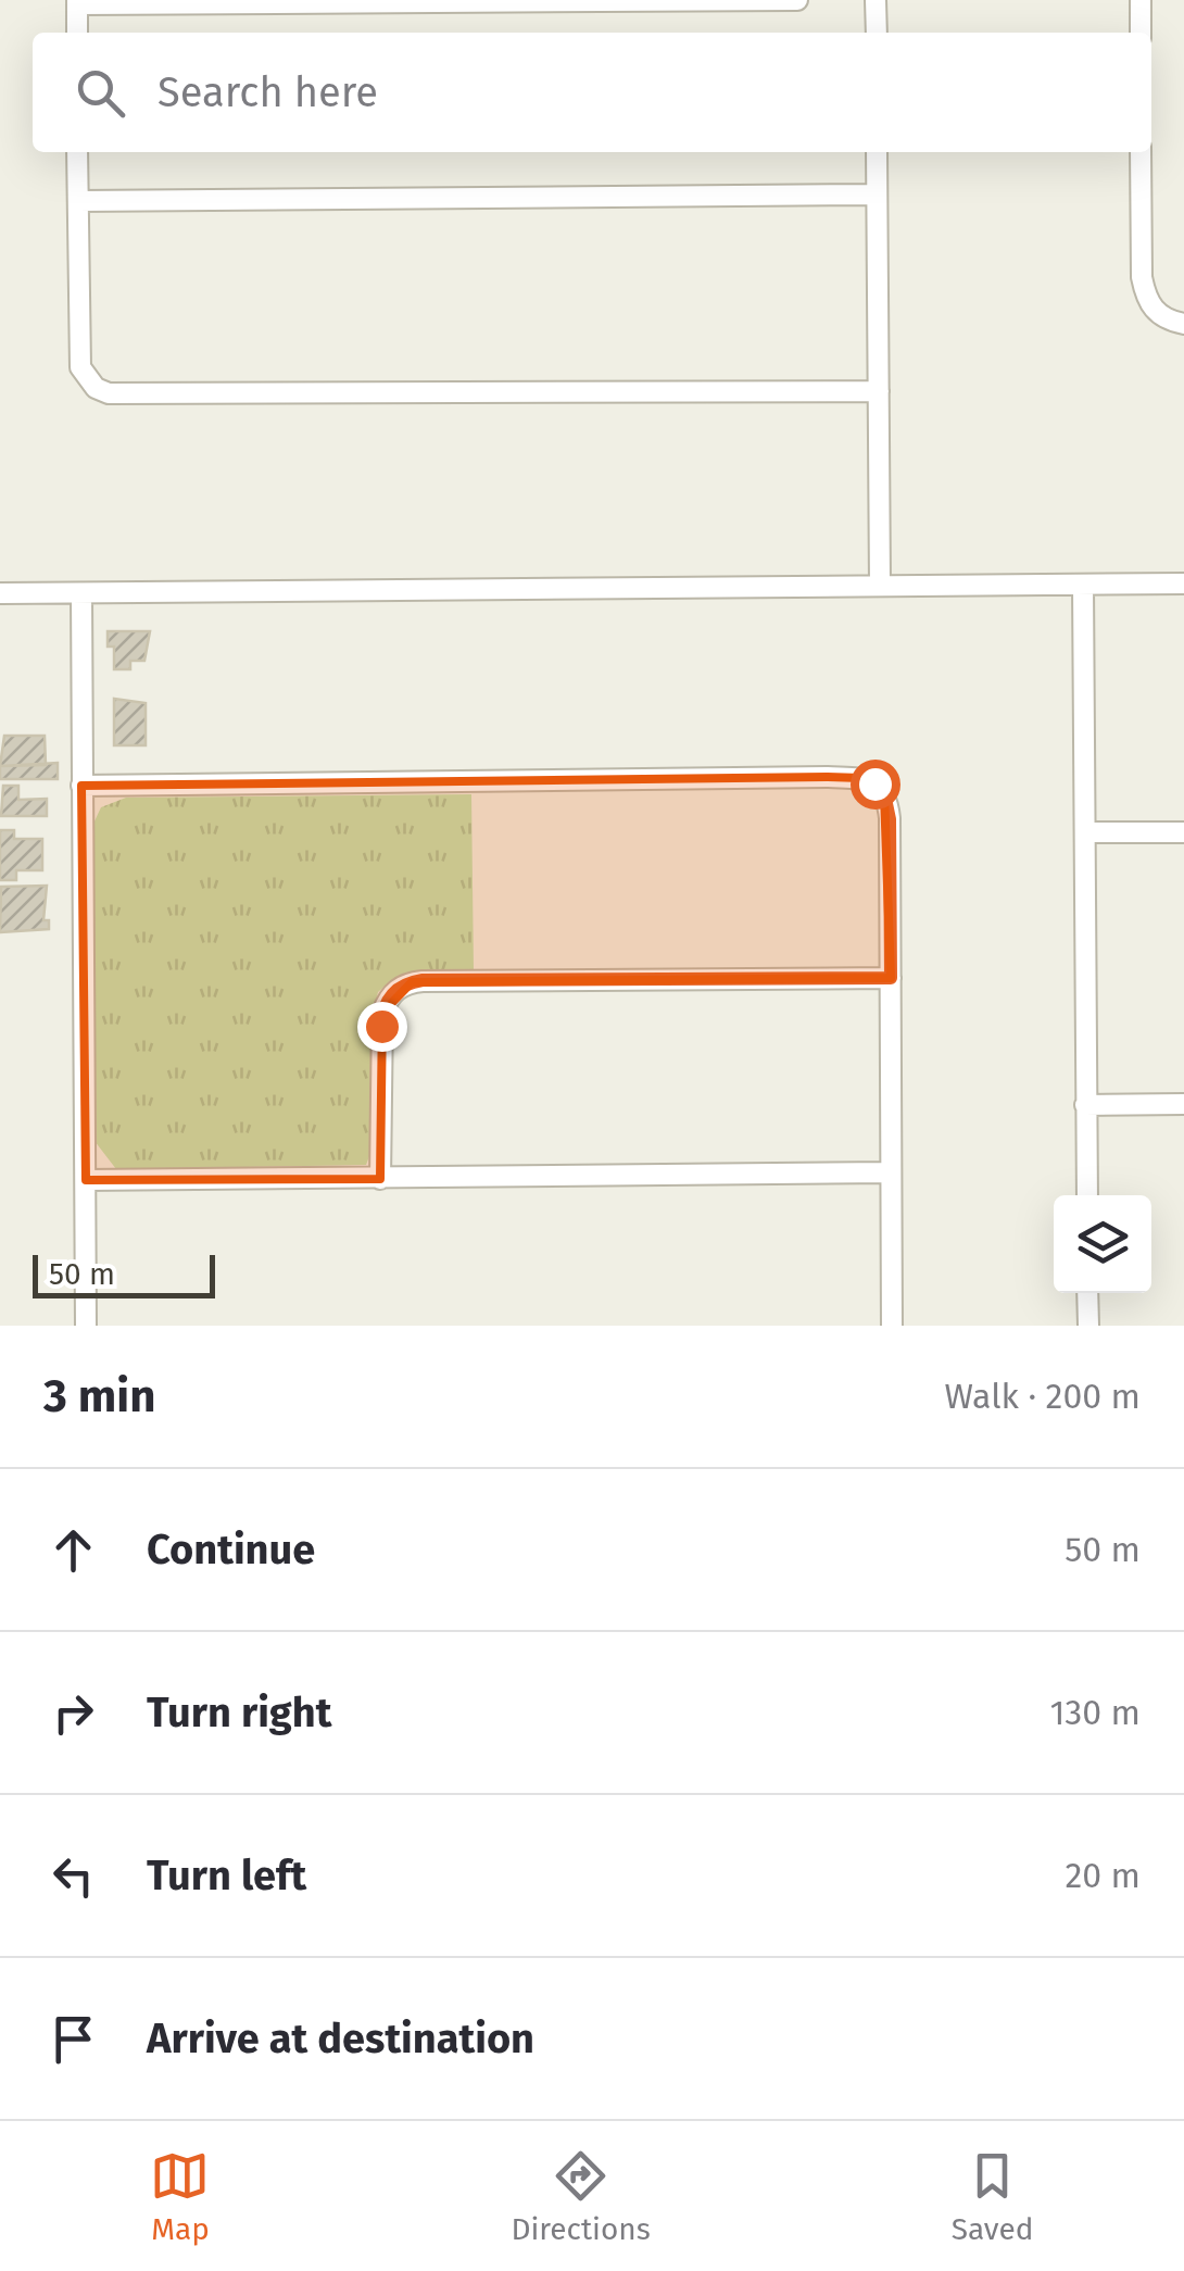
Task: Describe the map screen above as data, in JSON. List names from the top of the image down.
{
  "scale_bar": "50 m",
  "page": {
    "search": "Search here",
    "scale": "50 m",
    "heading": ["3 min", "Walk · 200 m"],
    "list": [
      ["Continue", "50 m"],
      ["Turn right", "130 m"],
      ["Turn left", "20 m"],
      "Arrive at destination"
    ],
    "nav": ["Map", "Directions", "Saved"]
  }
}
